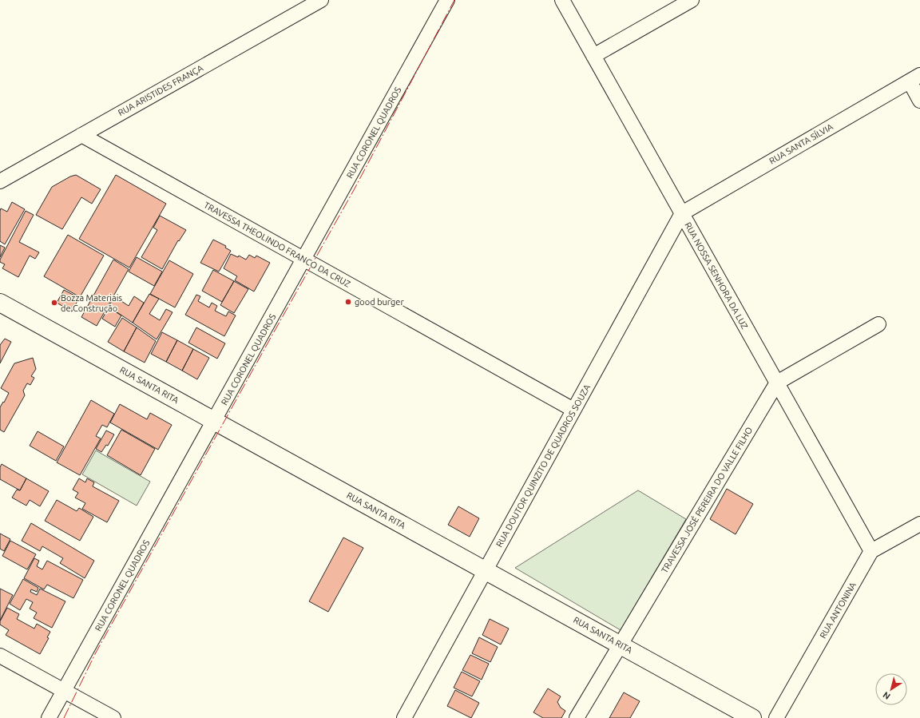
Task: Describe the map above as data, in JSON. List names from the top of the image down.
{
  "streets": {
    "street": [
      "RUA ARISTIDES FRANÇA",
      "RUA CORONEL QUADROS",
      "RUA SANTA SÍLVIA",
      "TRAVESSA THEOLINDO FRANCO DA CRUZ",
      "RUA NOSSA SENHORA DA LUZ",
      "RUA SANTA RITA",
      "RUA DOUTOR QUINZITO DE QUADROS SOUZA",
      "TRAVESSA JOSÉ PEREIRA DO VALLE FILHO",
      "RUA ANTONINA"
    ]
  },
  "crossings": [
    ["RUA ARISTIDES FRANÇA", "TRAVESSA THEOLINDO FRANCO DA CRUZ"],
    ["RUA CORONEL QUADROS", "TRAVESSA THEOLINDO FRANCO DA CRUZ"],
    ["RUA CORONEL QUADROS", "RUA SANTA RITA"],
    ["RUA SANTA SÍLVIA", "RUA NOSSA SENHORA DA LUZ"],
    ["RUA SANTA SÍLVIA", "RUA DOUTOR QUINZITO DE QUADROS SOUZA"],
    ["TRAVESSA THEOLINDO FRANCO DA CRUZ", "RUA DOUTOR QUINZITO DE QUADROS SOUZA"],
    ["RUA NOSSA SENHORA DA LUZ", "RUA DOUTOR QUINZITO DE QUADROS SOUZA"],
    ["RUA NOSSA SENHORA DA LUZ", "TRAVESSA JOSÉ PEREIRA DO VALLE FILHO"],
    ["RUA NOSSA SENHORA DA LUZ", "RUA ANTONINA"],
    ["RUA SANTA RITA", "RUA DOUTOR QUINZITO DE QUADROS SOUZA"],
    ["RUA SANTA RITA", "TRAVESSA JOSÉ PEREIRA DO VALLE FILHO"]
  ],
  "places": ["good burger", "Bozza Materiais de Construção"],
  "north": "bottom left"
}
